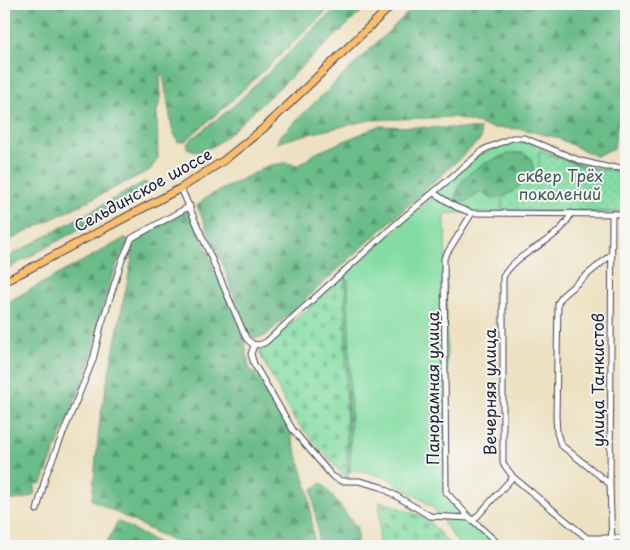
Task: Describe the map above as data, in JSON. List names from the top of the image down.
{
  "streets": {
    "main road": ["Сельдинское шоссе"],
    "street": ["улица Танкистов", "Панорамная улица", "Вечерняя улица"]
  },
  "crossings": [
    ["улица Танкистов", "Вечерняя улица"]
  ],
  "parks": ["сквер Трёх поколений"]
}
